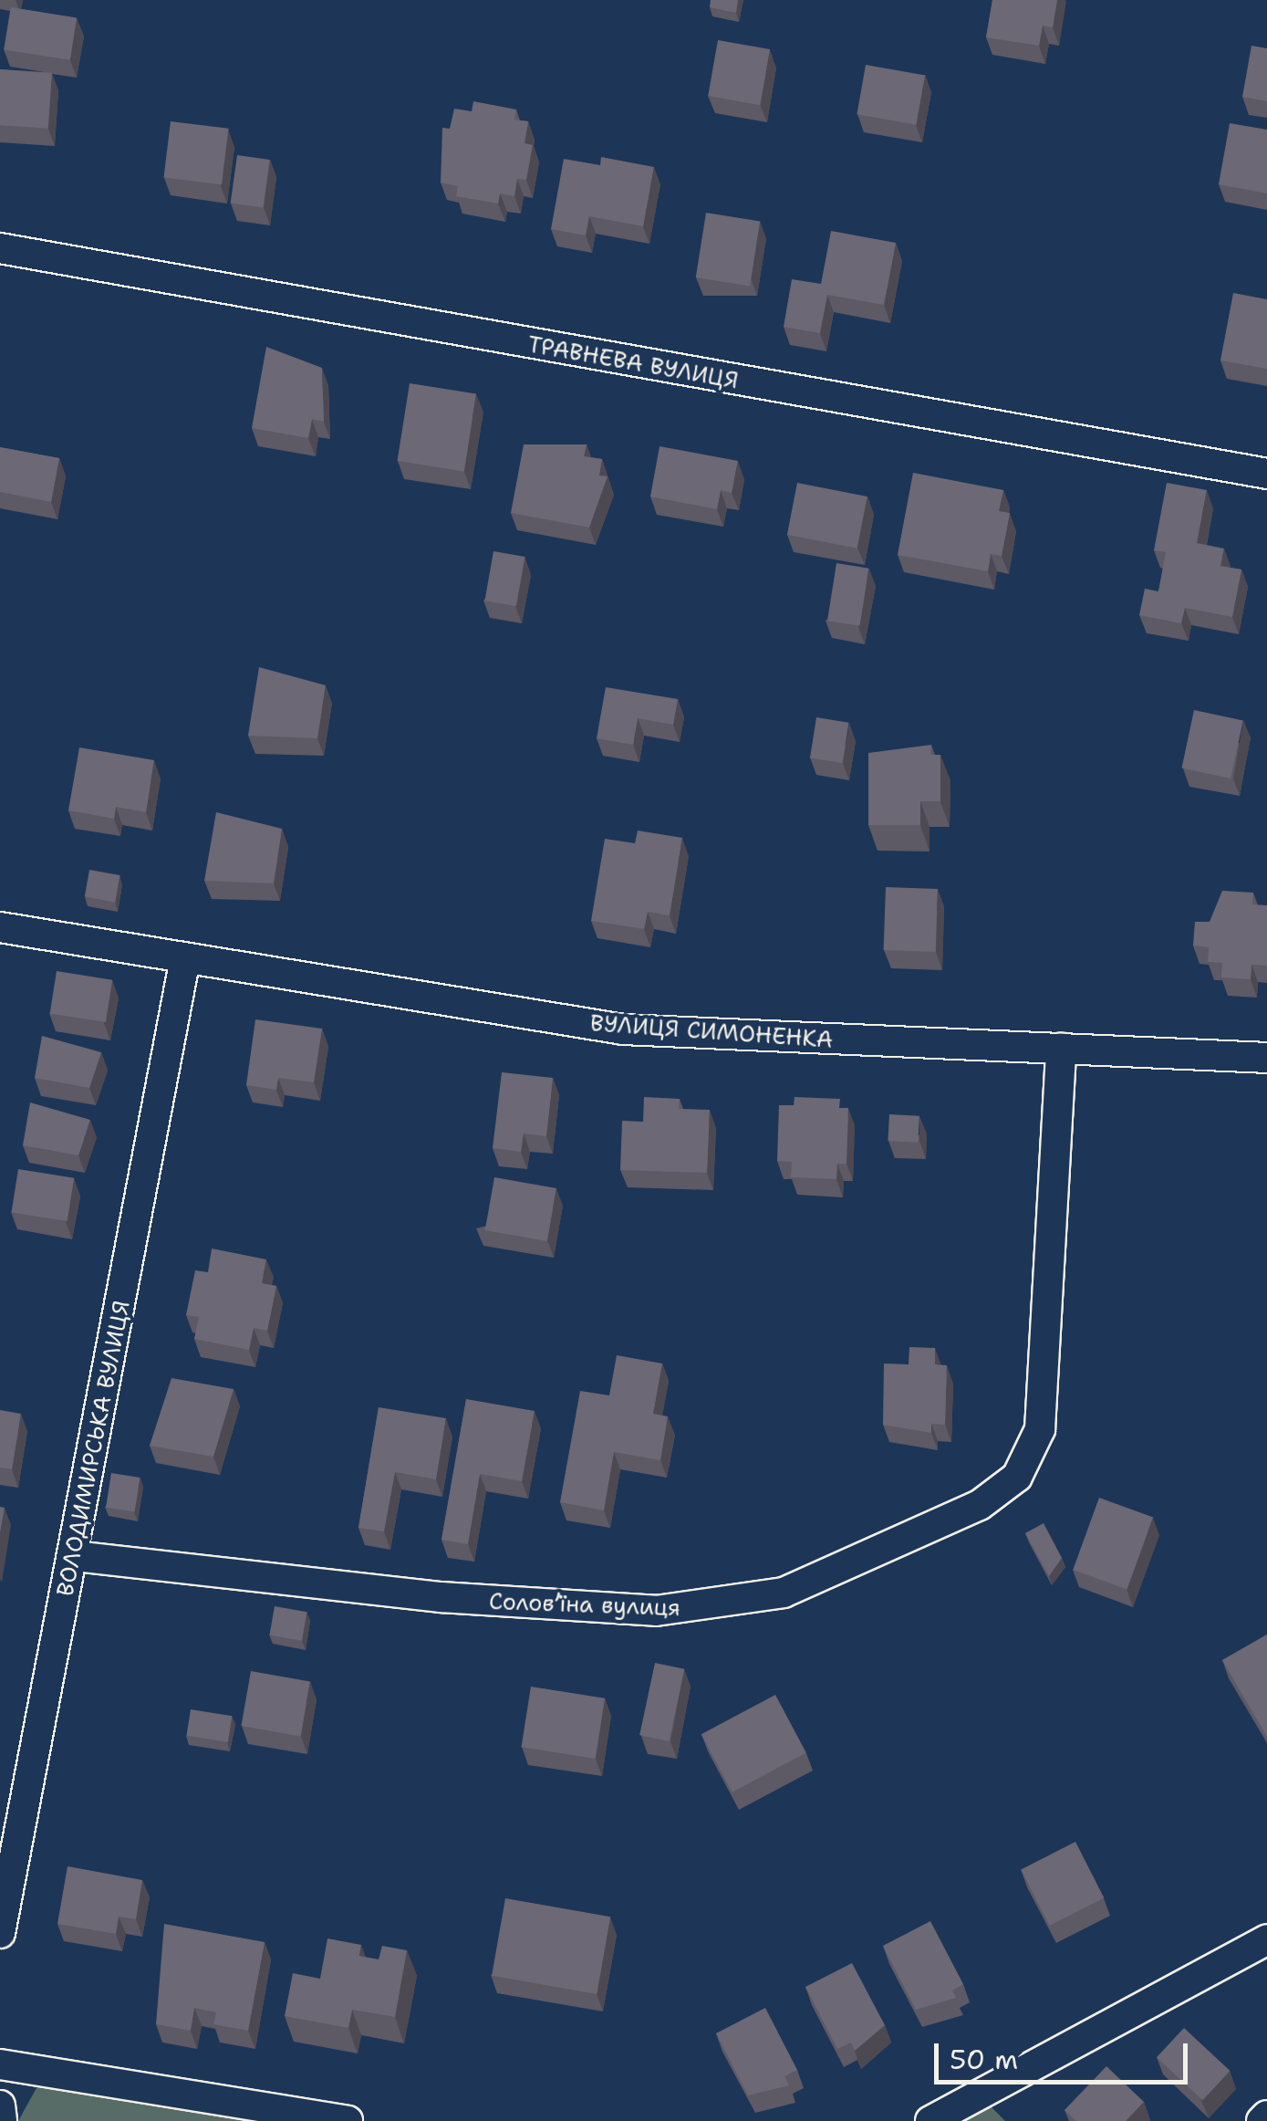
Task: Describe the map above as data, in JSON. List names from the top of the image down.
{
  "streets": {
    "street": [
      "ТРАВНЕВА ВУЛИЦЯ",
      "ВУЛИЦЯ СИМОНЕНКА",
      "ВОЛОДИМИРСЬКА ВУЛИЦЯ",
      "Соловʼїна вулиця"
    ]
  },
  "crossings": [
    ["ВУЛИЦЯ СИМОНЕНКА", "ВОЛОДИМИРСЬКА ВУЛИЦЯ"],
    ["ВУЛИЦЯ СИМОНЕНКА", "Соловʼїна вулиця"],
    ["ВОЛОДИМИРСЬКА ВУЛИЦЯ", "Соловʼїна вулиця"]
  ],
  "scale_bar": "50 m"
}
